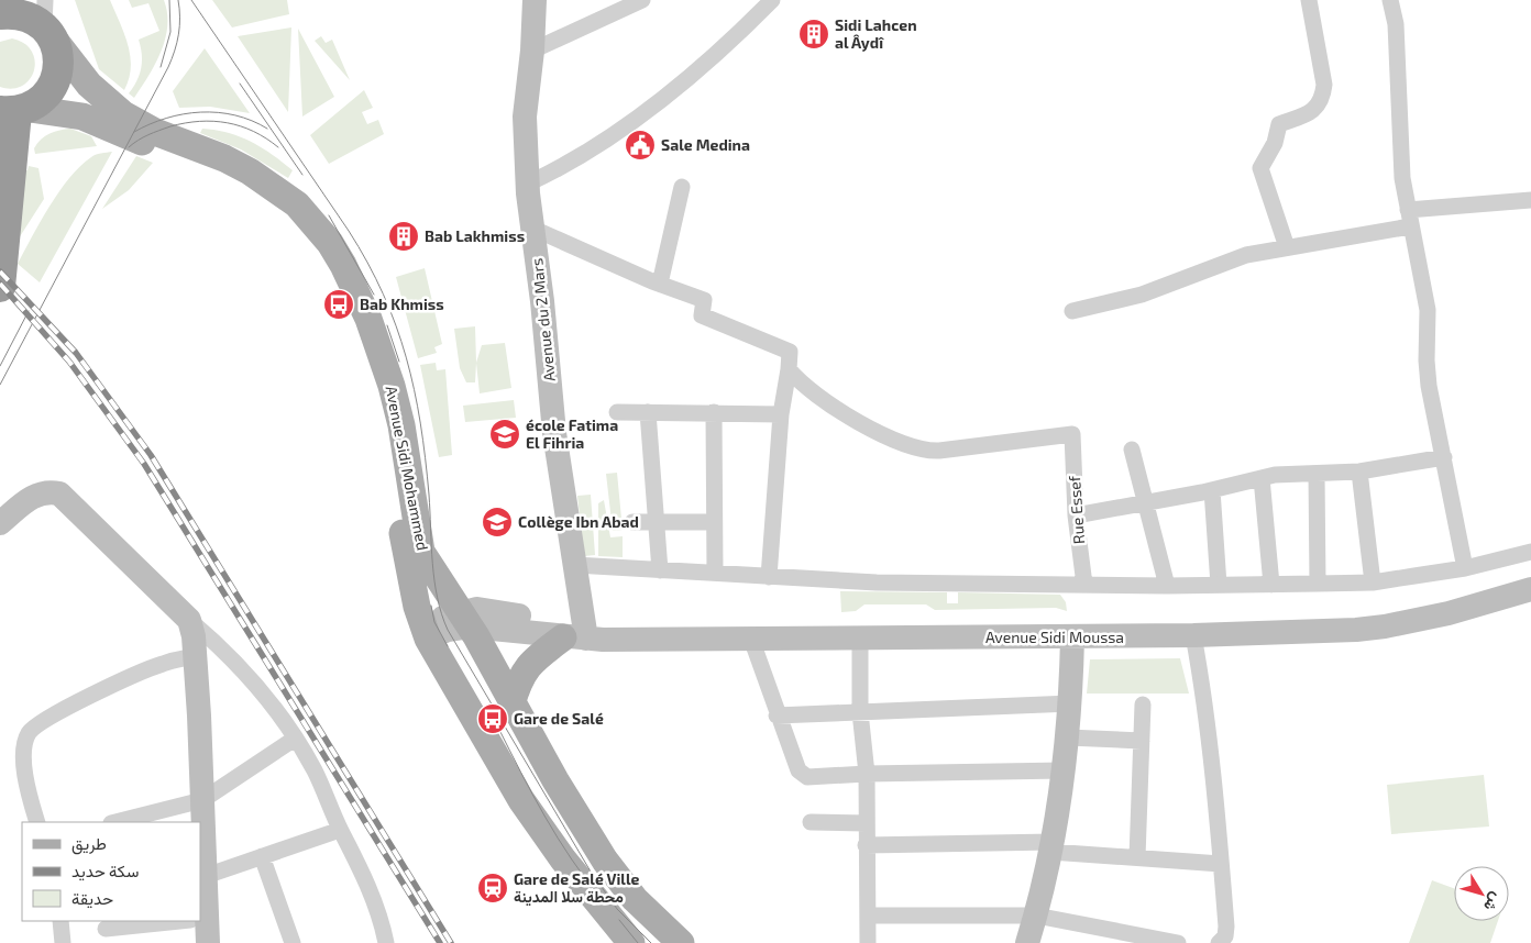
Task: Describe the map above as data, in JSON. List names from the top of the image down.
{
  "streets": {
    "main road": ["Avenue Sidi Mohammed"],
    "street": ["Avenue du 2 Mars", "Rue Essef", "Avenue Sidi Moussa"]
  },
  "crossings": [
    ["Avenue du 2 Mars", "Avenue Sidi Moussa"],
    ["Avenue Sidi Mohammed", "Avenue Sidi Moussa"]
  ],
  "places": {
    "building": ["Sidi Lahcen al Âydî", "Bab Lakhmiss"],
    "public building": ["Sale Medina"],
    "bus stop": ["Bab Khmiss", "Gare de Salé"],
    "school or university": ["école Fatima El Fihria", "Collège Ibn Abad"],
    "station": ["Gare de Salé Ville محطة سلا المدينة"]
  },
  "legend": ["طريق", "سكة حديد", "حديقة"],
  "north": "bottom right"
}
